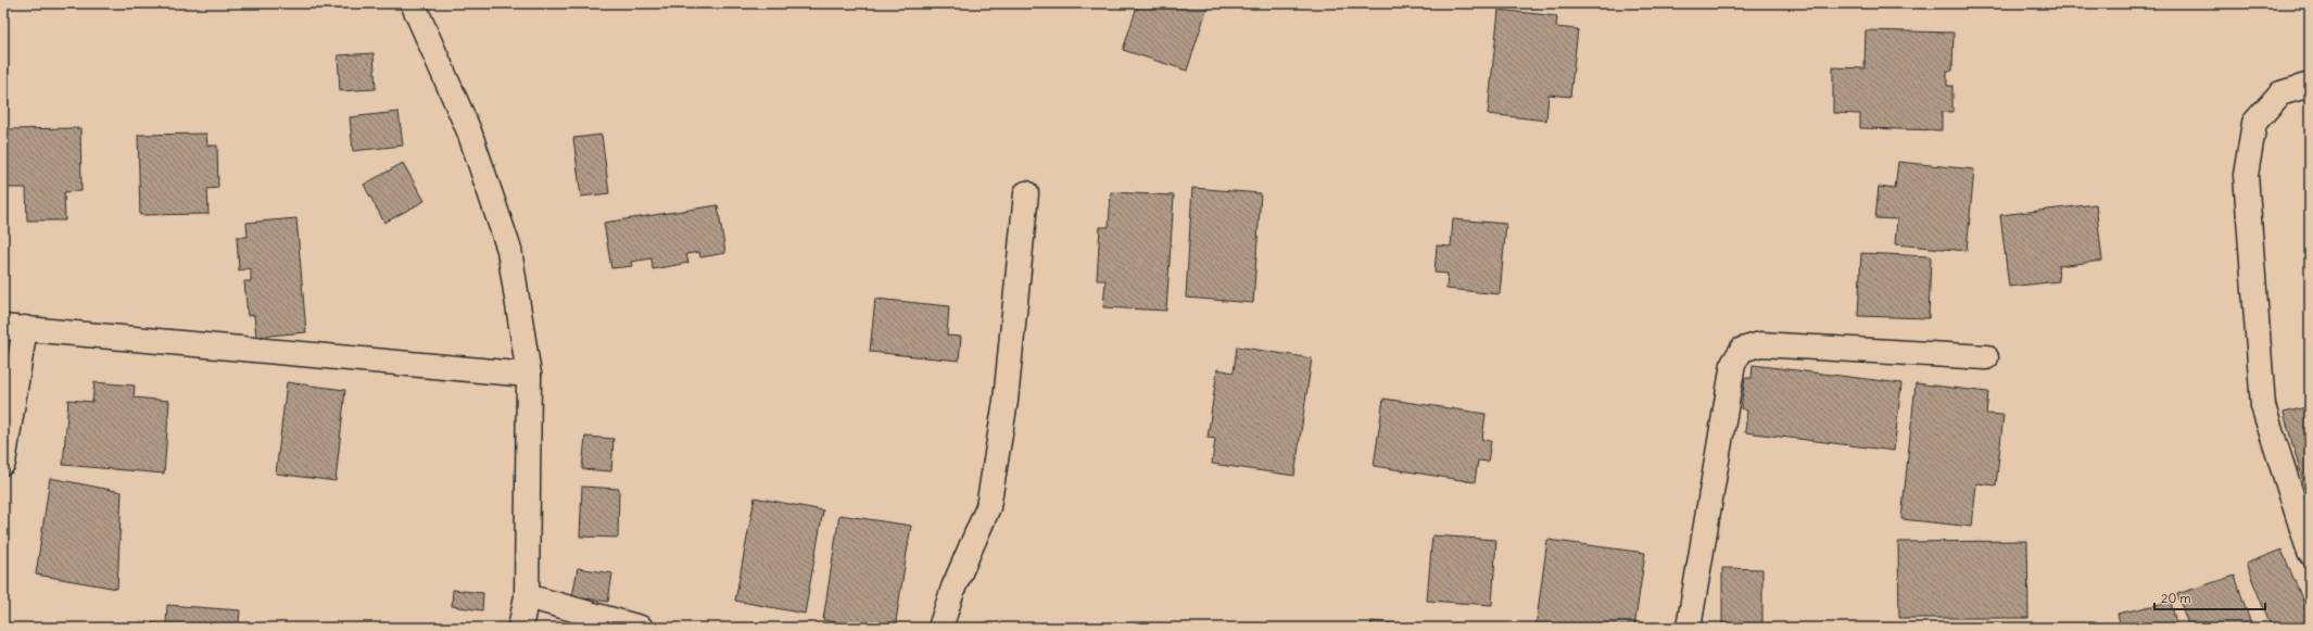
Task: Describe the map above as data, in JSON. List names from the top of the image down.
{
  "scale_bar": "20 m"
}
